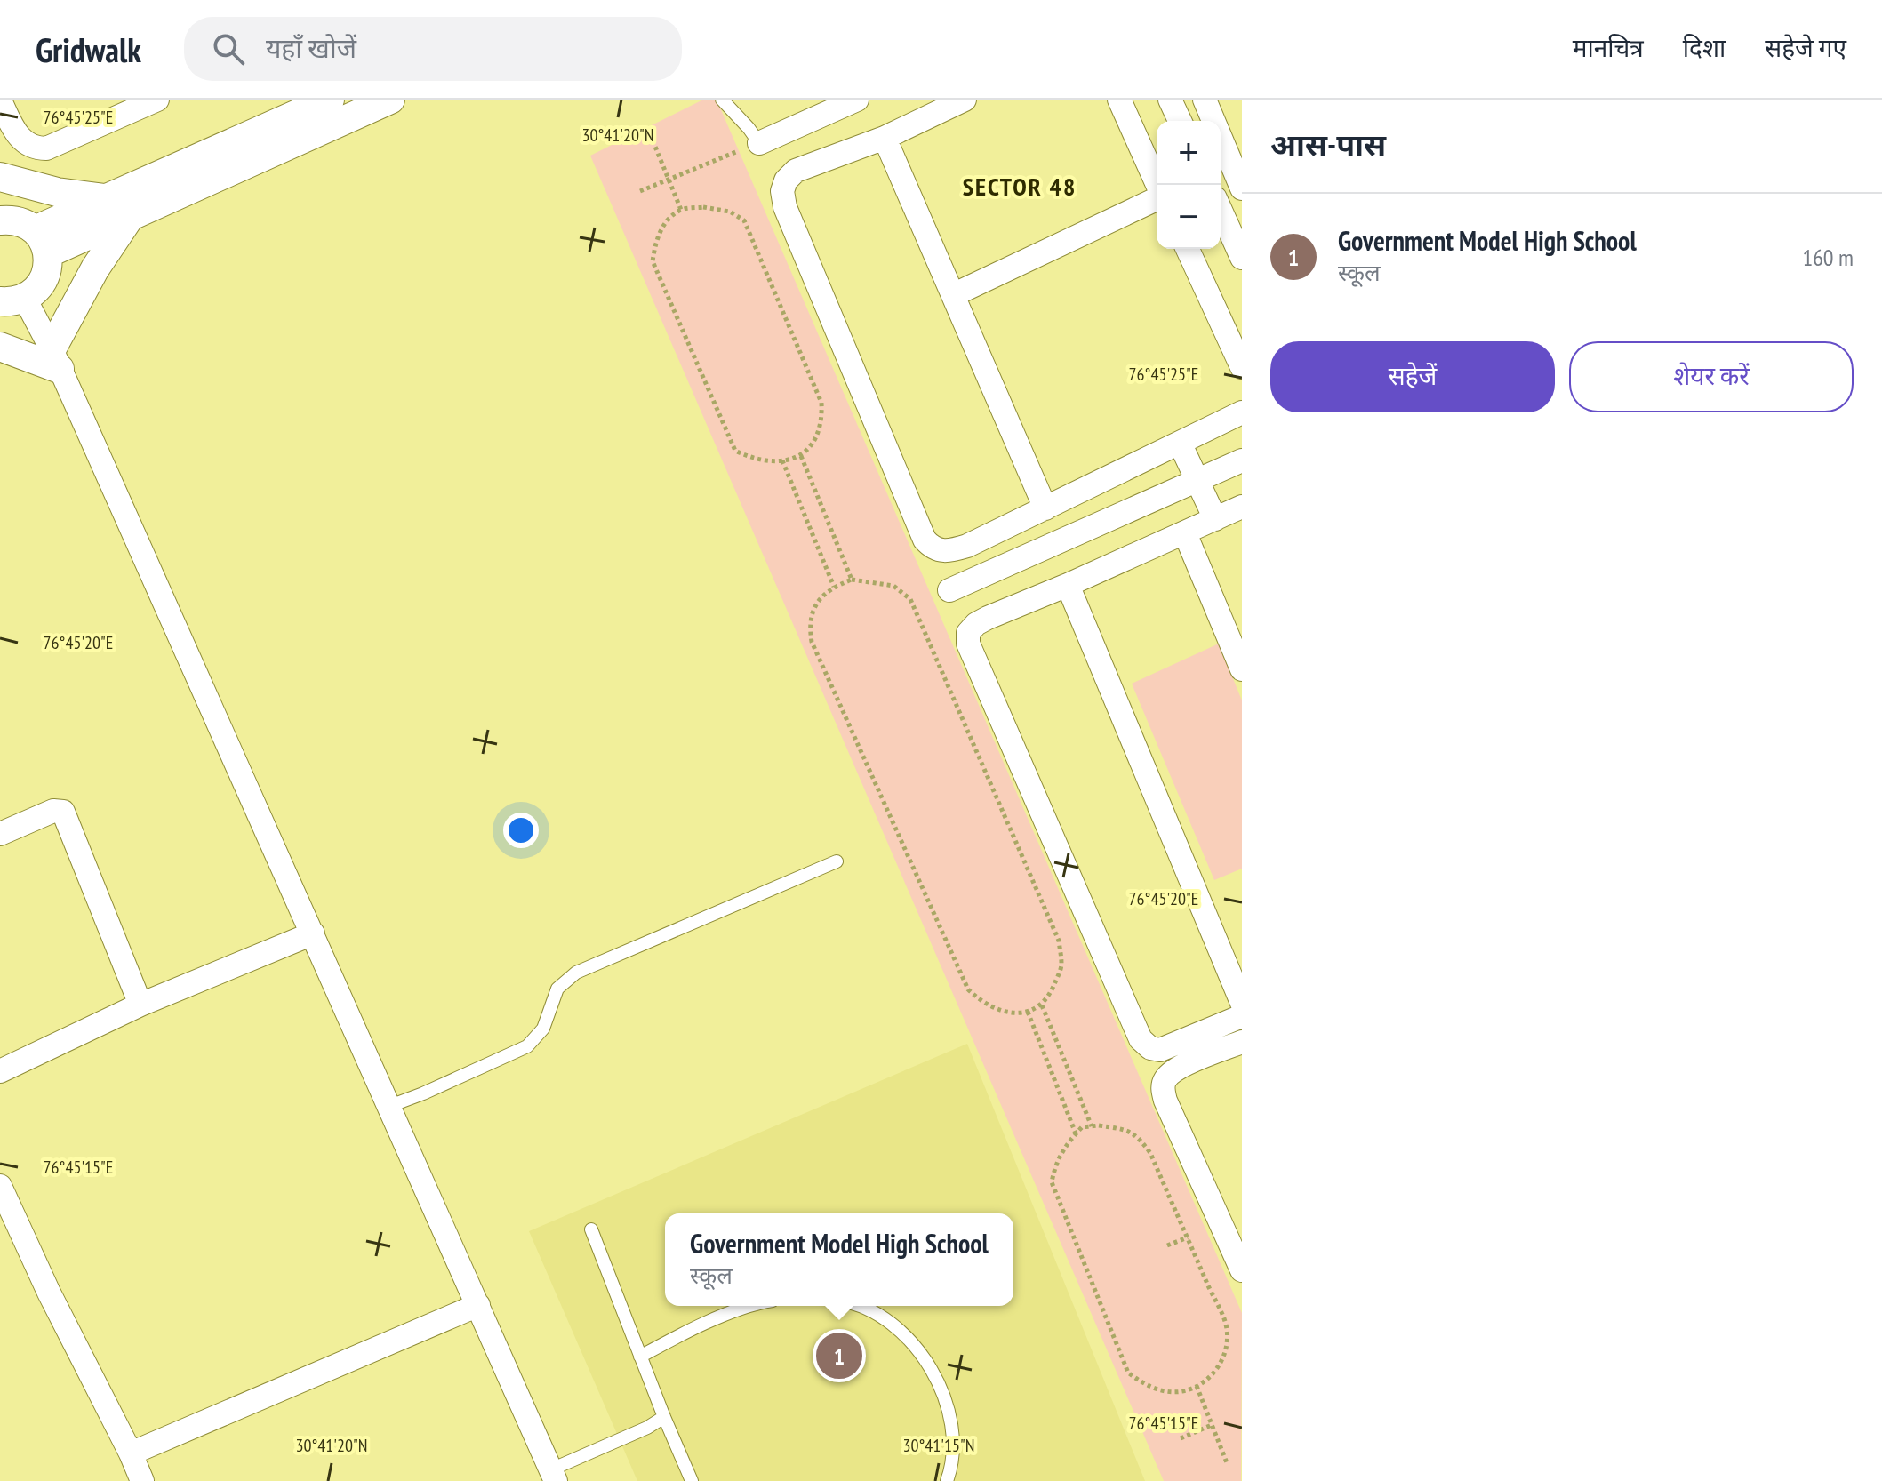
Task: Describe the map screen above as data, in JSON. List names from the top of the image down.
{
  "districts": ["SECTOR 48"],
  "page": {
    "header": "Gridwalk",
    "search": "यहाँ खोजें",
    "nav": ["मानचित्र", "दिशा", "सहेजे गए"],
    "heading": "आस-पास",
    "map_buttons": ["+", "−"],
    "list": [
      {
        "mark": "1",
        "name": "Government Model High School",
        "note": "स्कूल",
        "value": "160 m"
      }
    ],
    "buttons": ["सहेजें", "शेयर करें"],
    "popup": ["Government Model High School", "स्कूल"],
    "pins": "1"
  },
  "coordinates": [
    "76°45'25\"E",
    "30°41'20\"N",
    "76°45'20\"E",
    "76°45'15\"E",
    "30°41'15\"N"
  ]
}
